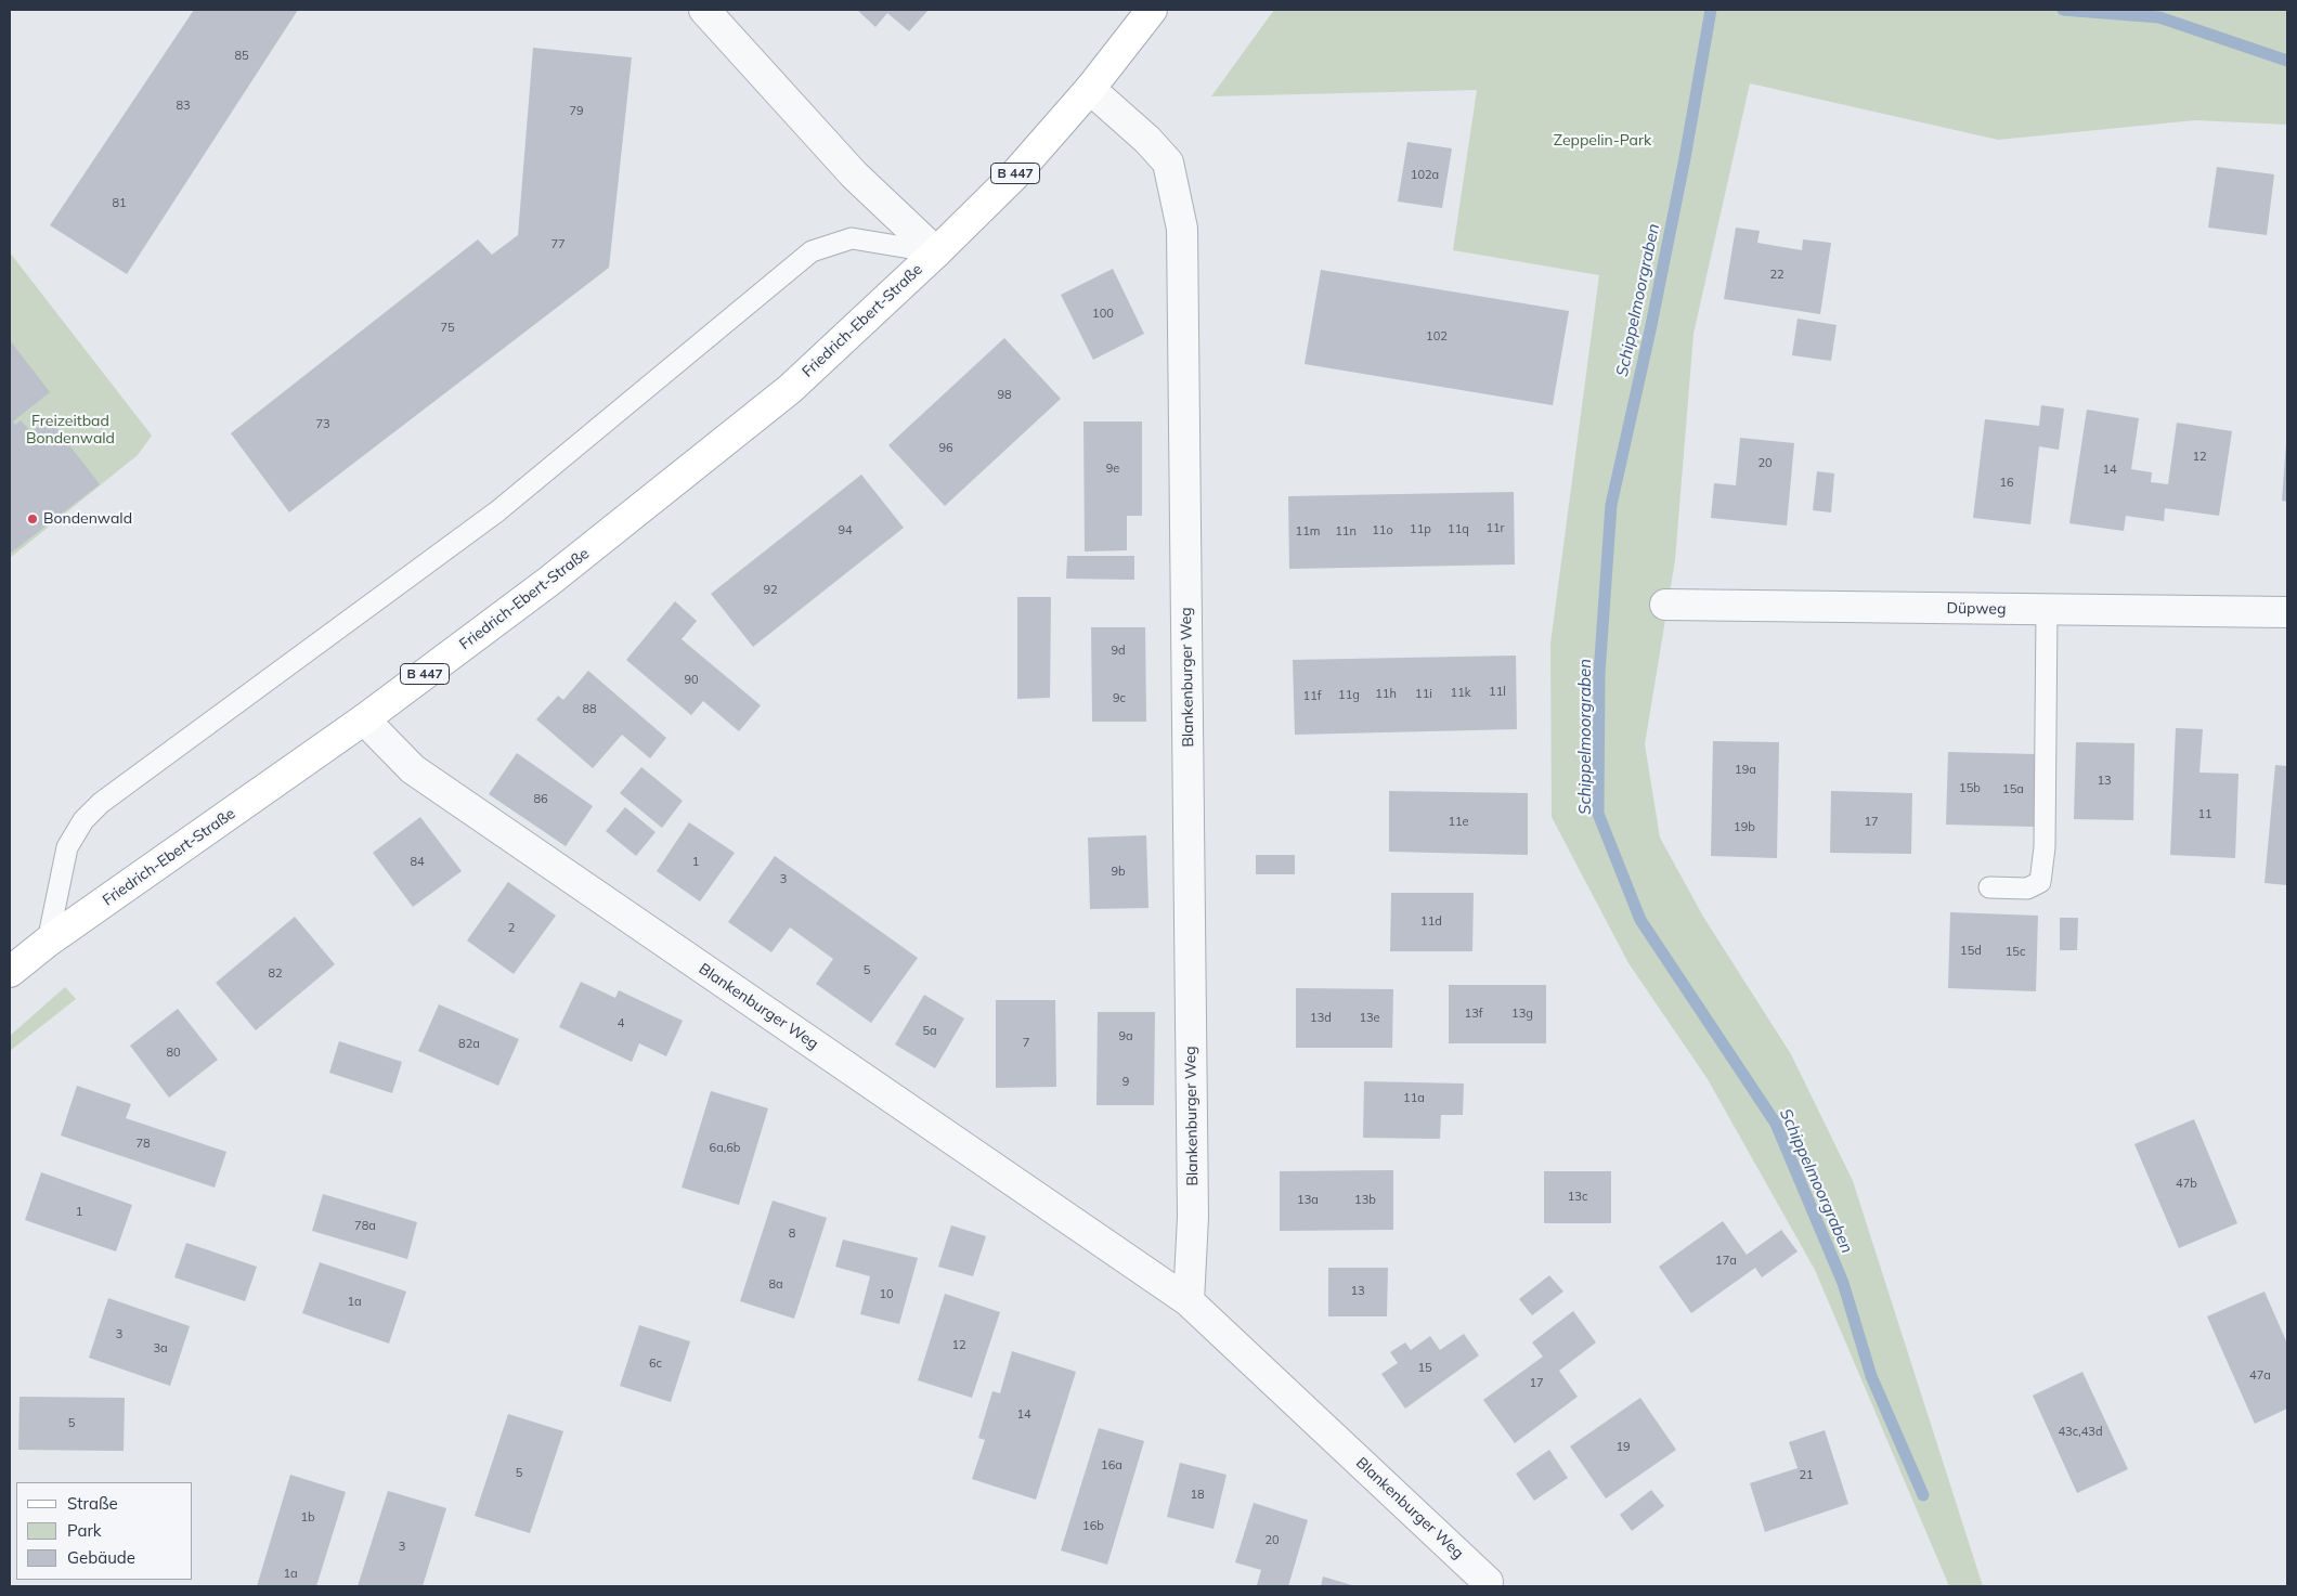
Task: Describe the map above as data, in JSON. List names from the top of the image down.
{
  "streets": {
    "main road": ["B 447", "Friedrich-Ebert-Straße"],
    "street": ["Düpweg", "Blankenburger Weg"]
  },
  "crossings": [
    ["Friedrich-Ebert-Straße", "Blankenburger Weg"]
  ],
  "water": ["Schippelmoorgraben"],
  "parks": ["Zeppelin-Park", "Freizeitbad Bondenwald"],
  "places": ["Bondenwald"],
  "house_numbers": [
    "85",
    "83",
    "79",
    "102a",
    "81",
    "77",
    "22",
    "100",
    "75",
    "102",
    "98",
    "73",
    "96",
    "12",
    "20",
    "9e",
    "14",
    "16",
    "11r",
    "11p",
    "11q",
    "94",
    "11o",
    "11m",
    "11n",
    "92",
    "9d",
    "90",
    "11l",
    "11k",
    "11h",
    "11i",
    "11g",
    "11f",
    "9c",
    "88",
    "19a",
    "13",
    "15b",
    "15a",
    "86",
    "11",
    "11e",
    "17",
    "19b",
    "84",
    "1",
    "9b",
    "3",
    "11d",
    "2",
    "15d",
    "15c",
    "5",
    "82",
    "13f",
    "13g",
    "13d",
    "13e",
    "4",
    "5a",
    "9a",
    "7",
    "82a",
    "80",
    "9",
    "11a",
    "78",
    "6a,6b",
    "47b",
    "13c",
    "13a",
    "13b",
    "1",
    "78a",
    "8",
    "17a",
    "8a",
    "13",
    "10",
    "1a",
    "3",
    "12",
    "3a",
    "6c",
    "15",
    "47a",
    "17",
    "14",
    "5",
    "43c,43d",
    "19",
    "16a",
    "5",
    "21",
    "18",
    "1b",
    "16b",
    "20",
    "3",
    "1a"
  ],
  "legend": ["Straße", "Park", "Gebäude"]
}
